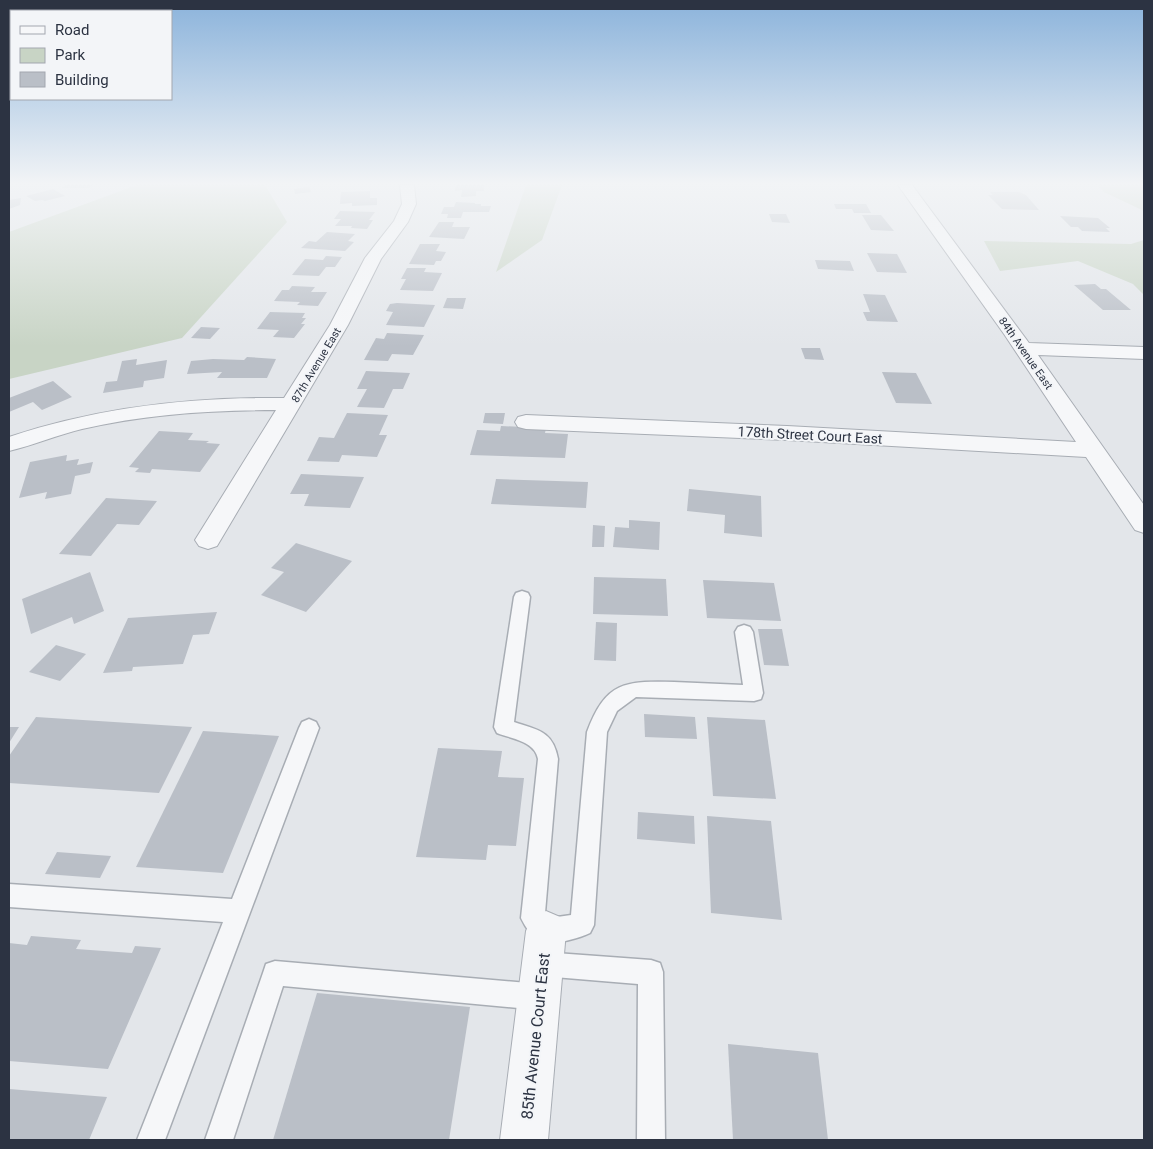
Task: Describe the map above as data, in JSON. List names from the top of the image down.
{
  "streets": {
    "street": [
      "84th Avenue East",
      "87th Avenue East",
      "178th Street Court East",
      "85th Avenue Court East"
    ]
  },
  "crossings": [
    ["84th Avenue East", "178th Street Court East"]
  ],
  "legend": ["Road", "Park", "Building"]
}
